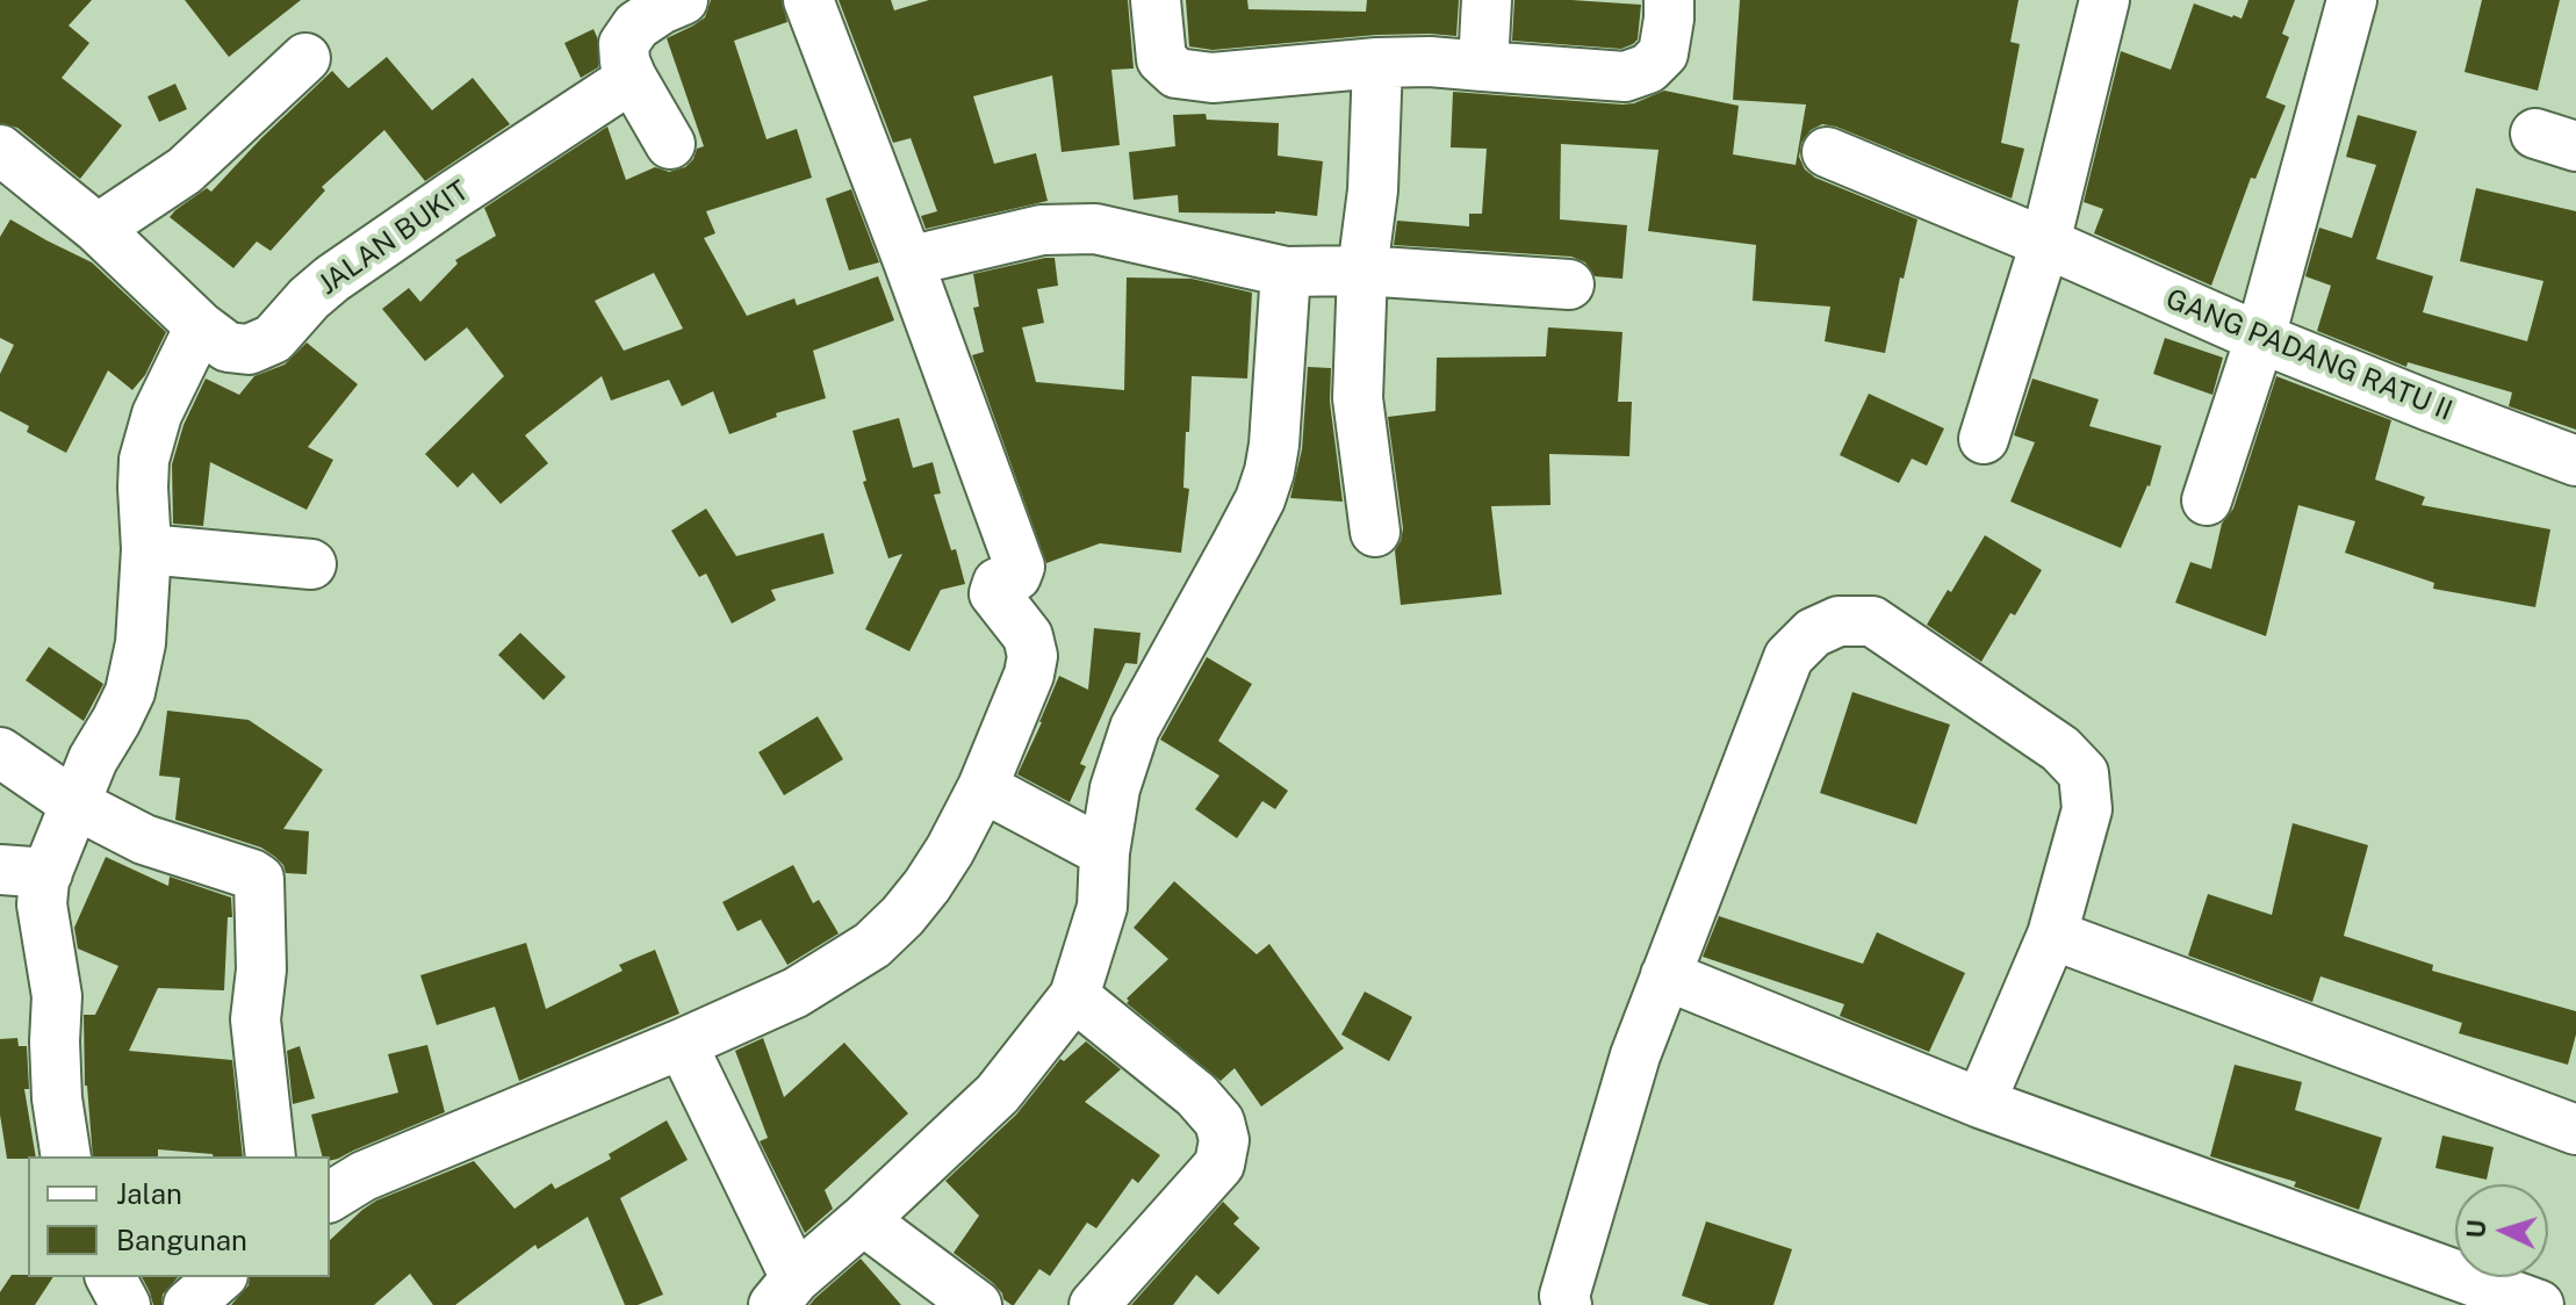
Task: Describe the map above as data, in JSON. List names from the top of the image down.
{
  "streets": {
    "street": ["JALAN BUKIT", "GANG PADANG RATU II"]
  },
  "legend": ["Jalan", "Bangunan"],
  "north": "left"
}
